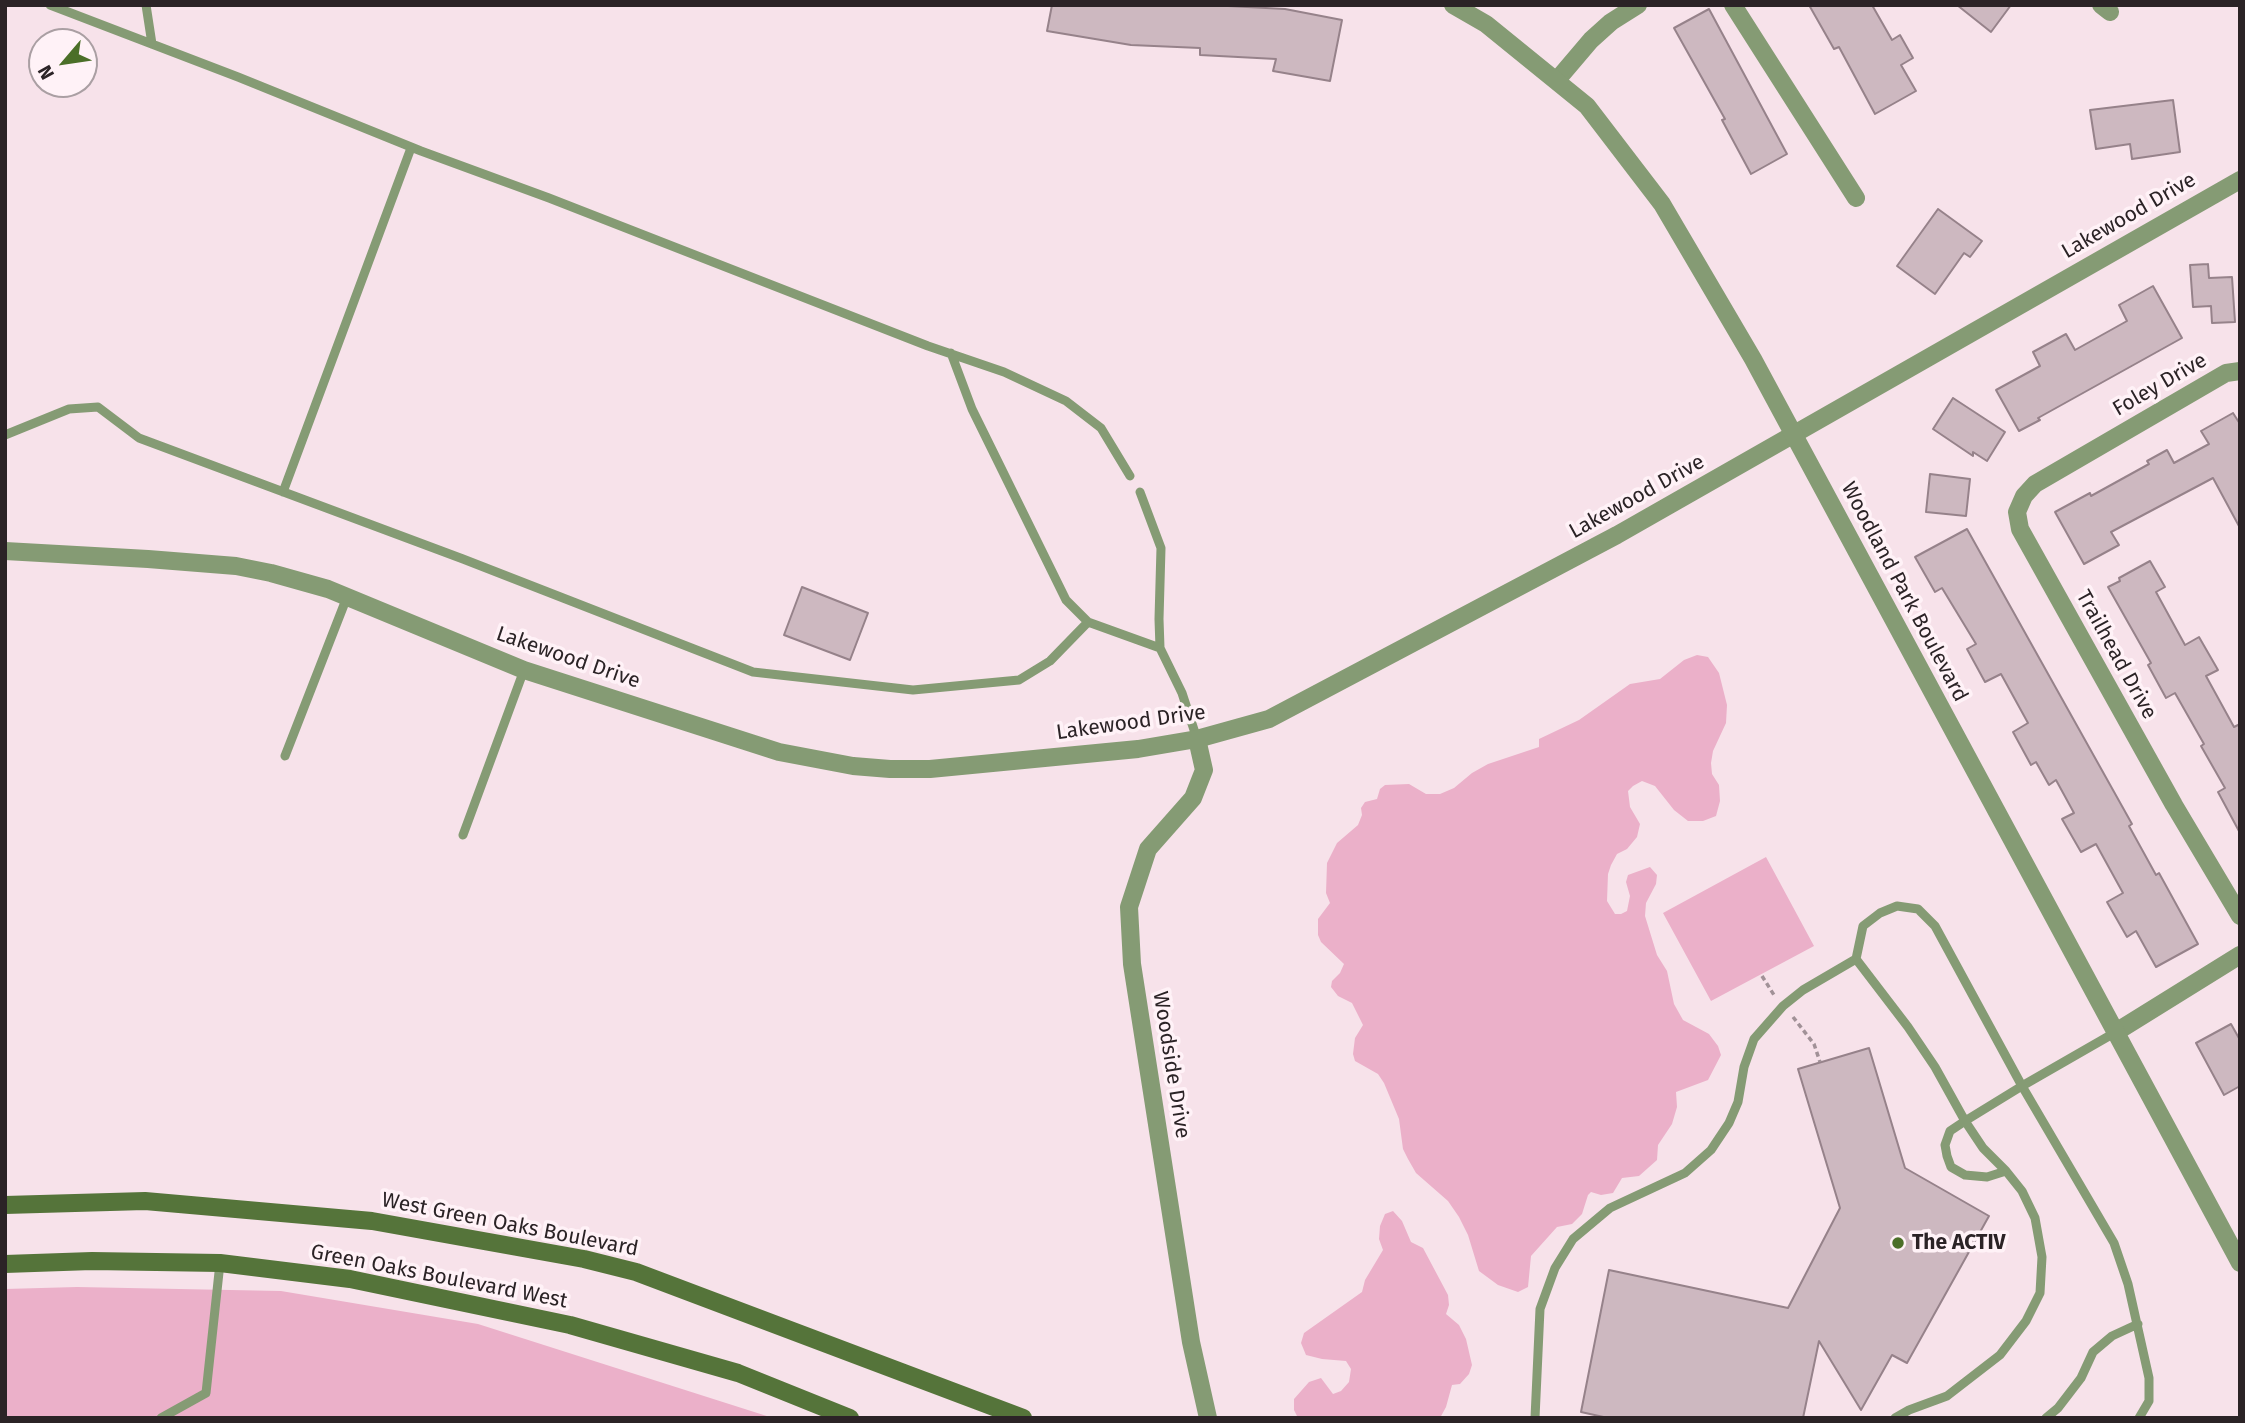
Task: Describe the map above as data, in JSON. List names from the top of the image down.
{
  "streets": {
    "main road": ["West Green Oaks Boulevard", "Green Oaks Boulevard West"],
    "street": [
      "Lakewood Drive",
      "Foley Drive",
      "Woodland Park Boulevard",
      "Trailhead Drive",
      "Woodside Drive"
    ]
  },
  "crossings": [
    ["Lakewood Drive", "Woodland Park Boulevard"],
    ["Lakewood Drive", "Woodside Drive"],
    ["Foley Drive", "Trailhead Drive"]
  ],
  "places": ["The ACTIV"],
  "north": "bottom left"
}
